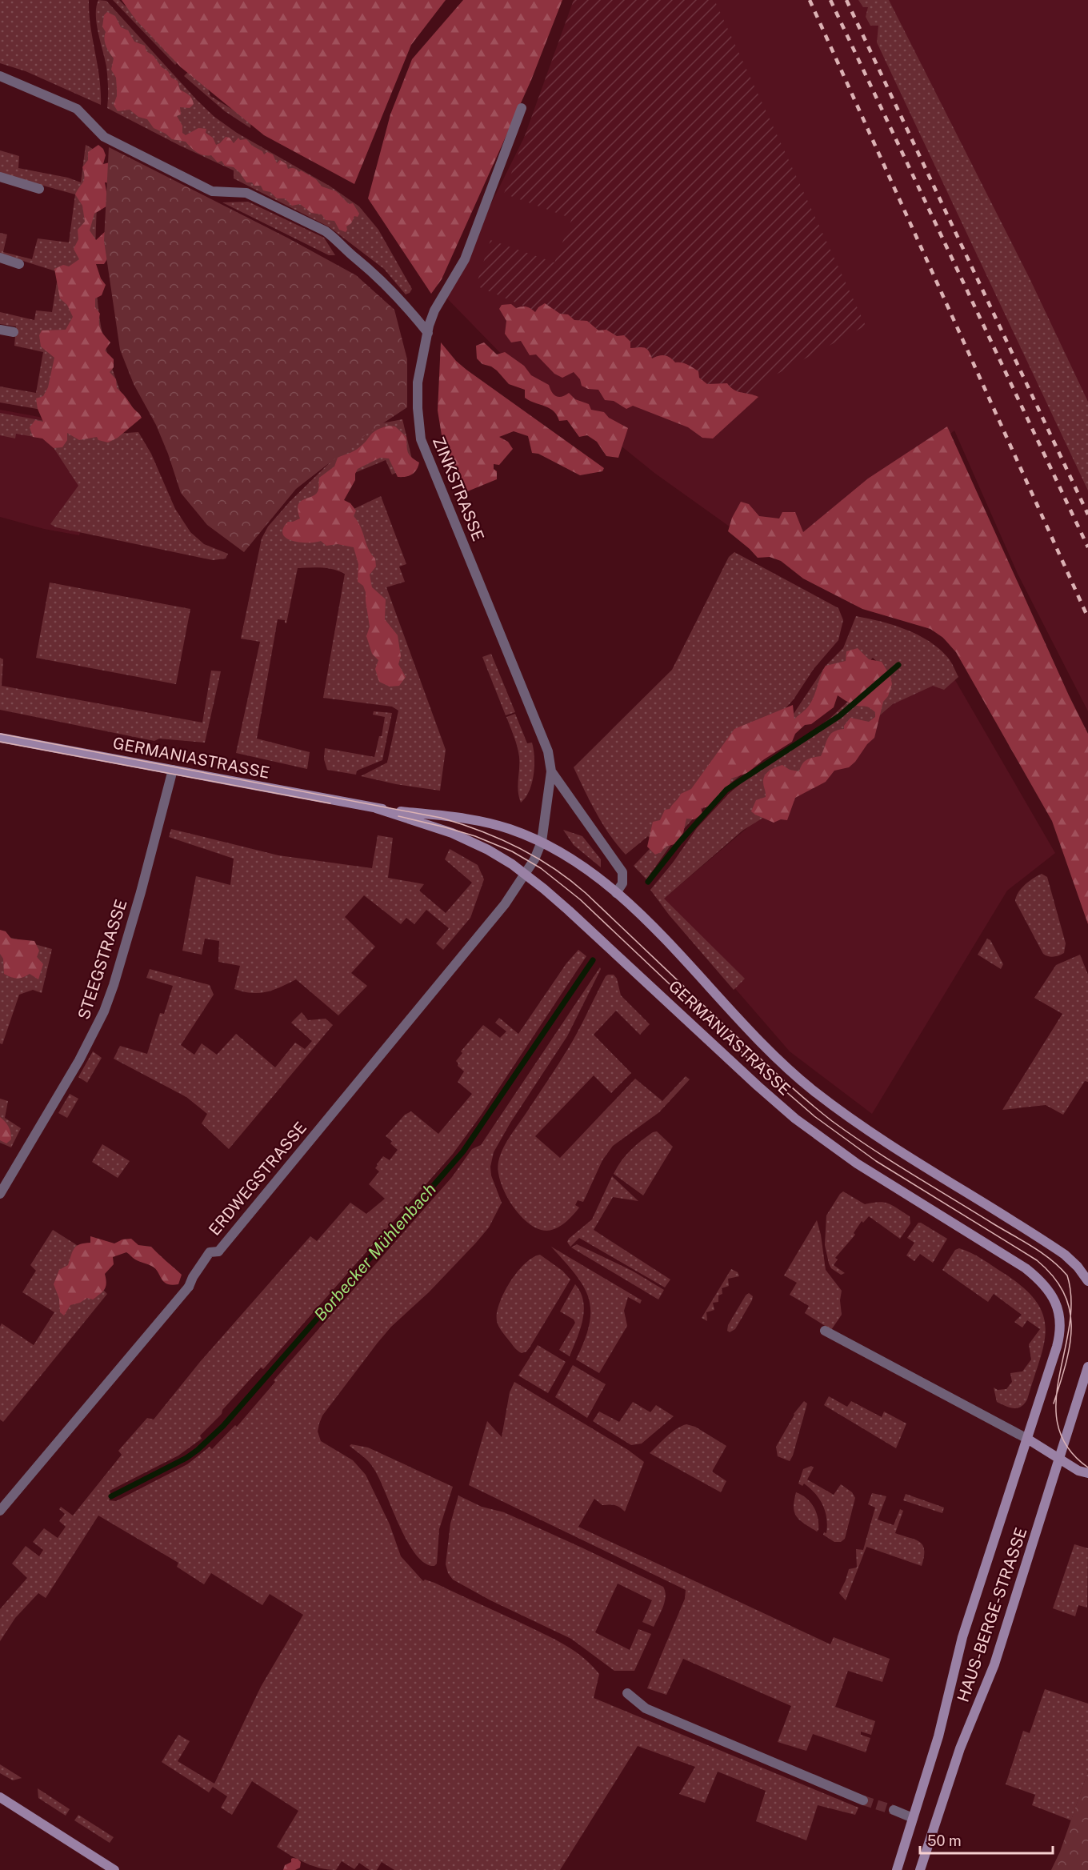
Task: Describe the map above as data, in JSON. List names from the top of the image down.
{
  "streets": {
    "main road": ["GERMANIASTRASSE", "HAUS-BERGE-STRASSE"],
    "street": ["ZINKSTRASSE", "STEEGSTRASSE", "ERDWEGSTRASSE"]
  },
  "crossings": [
    ["ZINKSTRASSE", "GERMANIASTRASSE"],
    ["ZINKSTRASSE", "ERDWEGSTRASSE"],
    ["GERMANIASTRASSE", "STEEGSTRASSE"],
    ["GERMANIASTRASSE", "ERDWEGSTRASSE"],
    ["GERMANIASTRASSE", "HAUS-BERGE-STRASSE"]
  ],
  "water": ["Borbecker Mühlenbach"],
  "scale_bar": "50 m"
}
